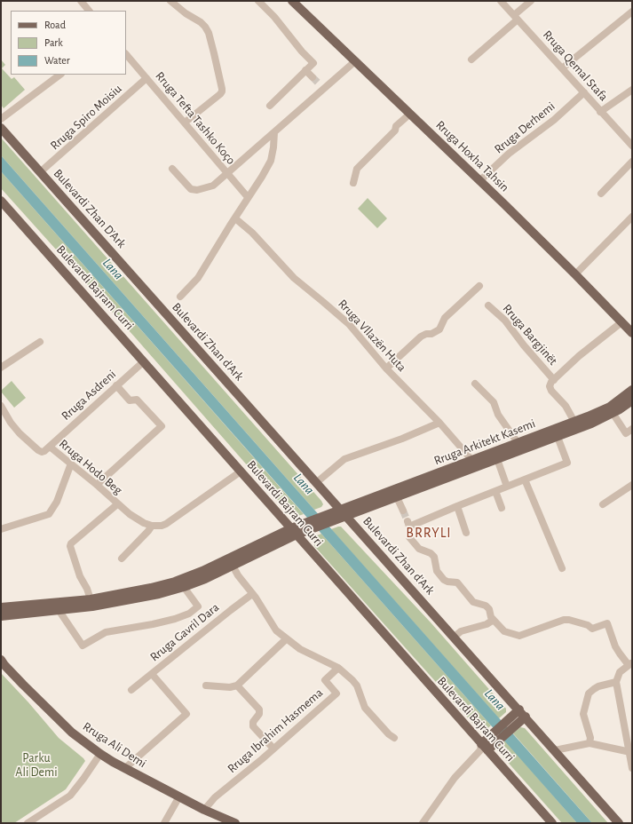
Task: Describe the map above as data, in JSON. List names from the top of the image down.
{
  "streets": {
    "main road": [
      "Rruga Hoxha Tahsin",
      "Bulevardi Zhan D'Ark",
      "Bulevardi Bajram Curri",
      "Bulevardi Zhan d'Ark",
      "Rruga Arkitekt Kasemi",
      "Rruga Ali Demi"
    ],
    "street": [
      "Rruga Qemal Stafa",
      "Rruga Spiro Moisiu",
      "Rruga Tefta Tashko Koço",
      "Rruga Derhemi",
      "Rruga Bargjinët",
      "Rruga Vllazën Huta",
      "Rruga Asdreni",
      "Rruga Hodo Beg",
      "Rruga Gavril Dara",
      "Rruga Ibrahim Hasmema"
    ]
  },
  "crossings": [
    ["Rruga Qemal Stafa", "Rruga Derhemi"],
    ["Rruga Spiro Moisiu", "Rruga Tefta Tashko Koço"],
    ["Rruga Spiro Moisiu", "Bulevardi Zhan D'Ark"],
    ["Rruga Derhemi", "Rruga Hoxha Tahsin"],
    ["Rruga Hoxha Tahsin", "Rruga Bargjinët"],
    ["Bulevardi Zhan D'Ark", "Bulevardi Zhan d'Ark"],
    ["Bulevardi Bajram Curri", "Rruga Asdreni"],
    ["Bulevardi Bajram Curri", "Rruga Hodo Beg"],
    ["Rruga Bargjinët", "Rruga Arkitekt Kasemi"],
    ["Rruga Vllazën Huta", "Rruga Arkitekt Kasemi"],
    ["Bulevardi Zhan d'Ark", "Rruga Arkitekt Kasemi"],
    ["Rruga Asdreni", "Rruga Hodo Beg"],
    ["Rruga Ibrahim Hasmema", "Rruga Ali Demi"]
  ],
  "districts": ["BRRYLI"],
  "water": ["Lana"],
  "parks": ["Parku Ali Demi"],
  "legend": ["Road", "Park", "Water"]
}
